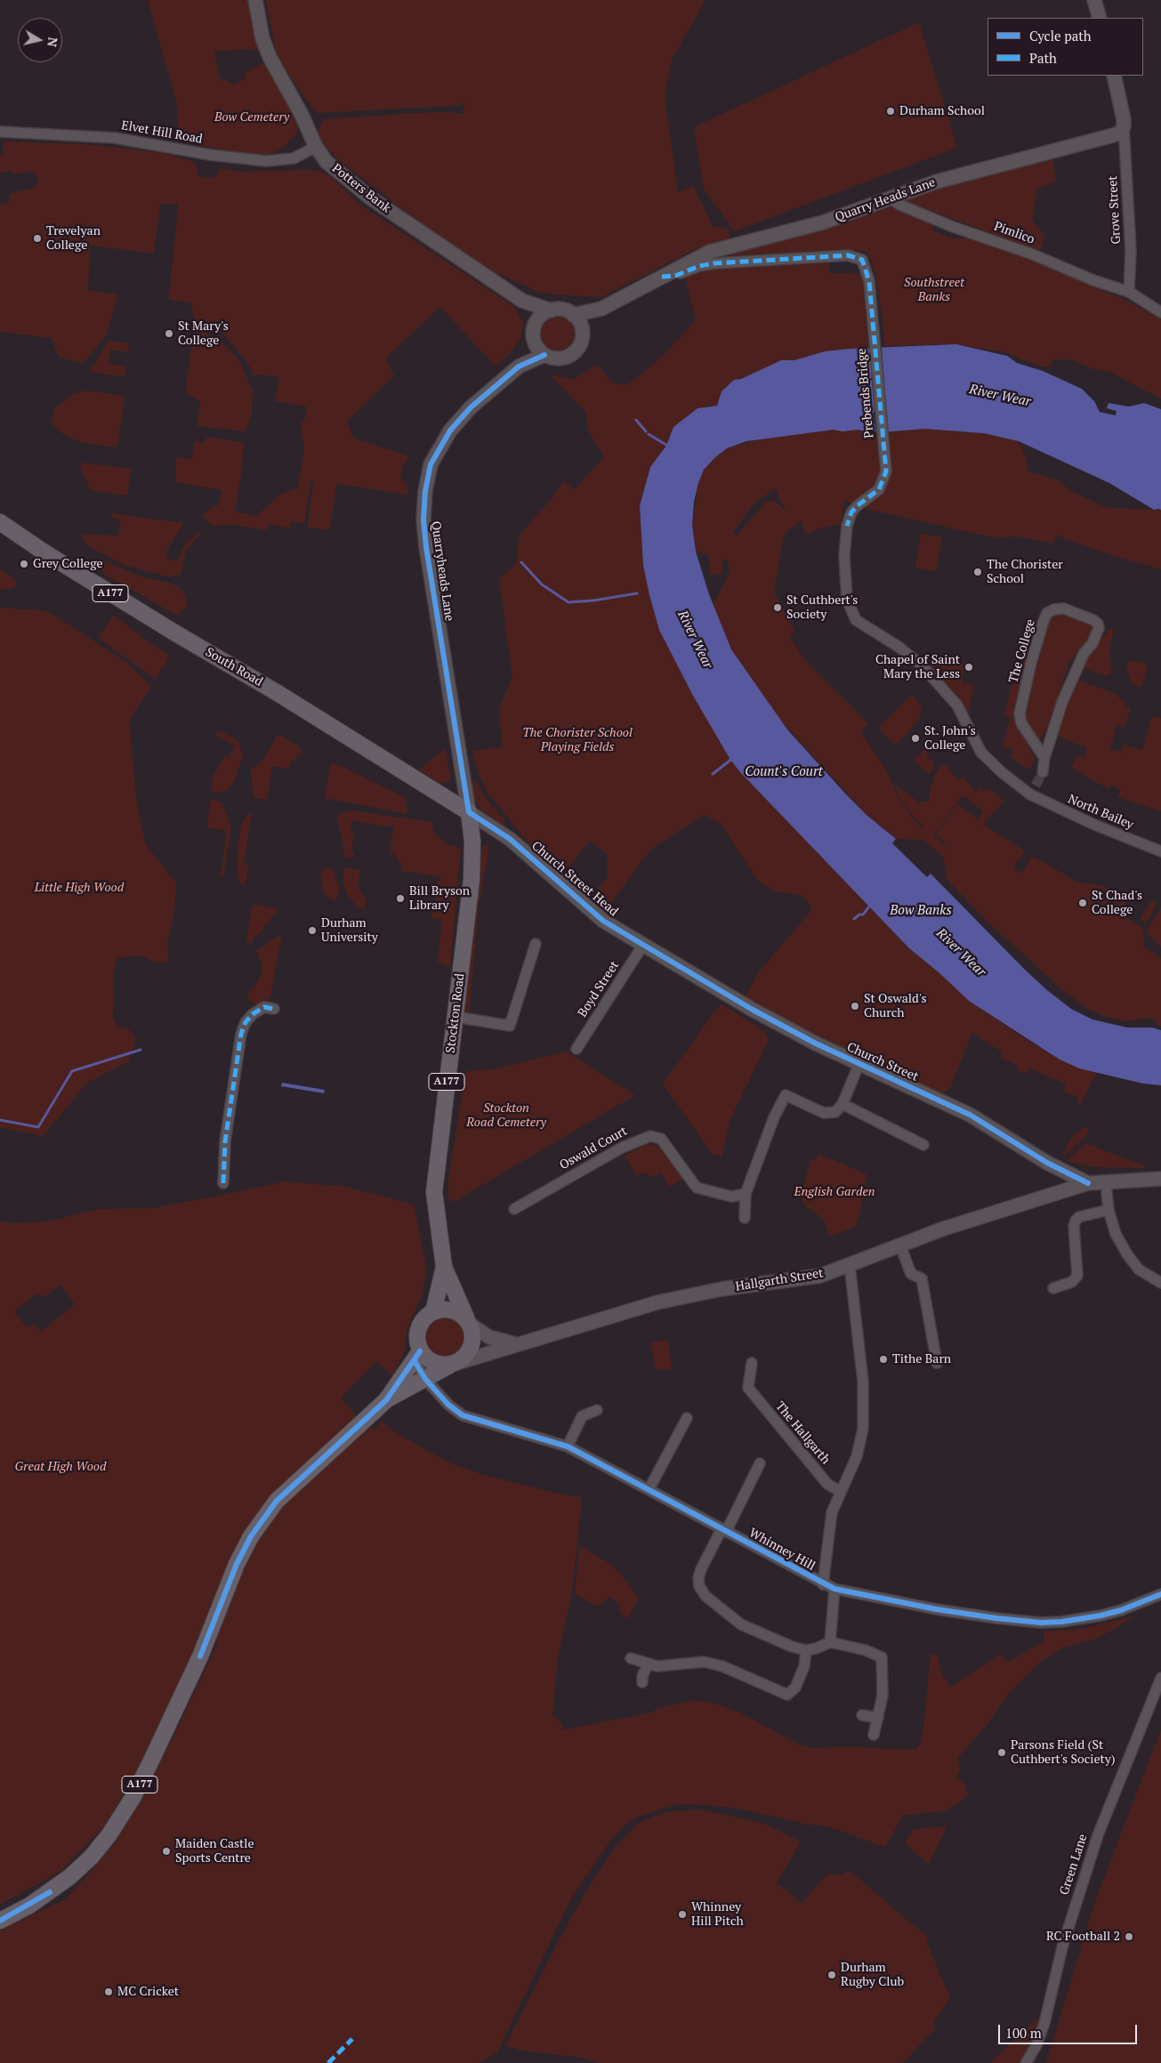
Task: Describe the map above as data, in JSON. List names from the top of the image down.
{
  "streets": {
    "main road": ["A177", "South Road", "Stockton Road"],
    "street": [
      "Elvet Hill Road",
      "Potters Bank",
      "Quarry Heads Lane",
      "Grove Street",
      "Pimlico",
      "Prebends Bridge",
      "Quarryheads Lane",
      "The College",
      "North Bailey",
      "Church Street Head",
      "Boyd Street",
      "Church Street",
      "Oswald Court",
      "Hallgarth Street",
      "The Hallgarth",
      "Whinney Hill",
      "Green Lane"
    ]
  },
  "crossings": [
    ["Elvet Hill Road", "Potters Bank"],
    ["Potters Bank", "Quarry Heads Lane"],
    ["Quarry Heads Lane", "Grove Street"],
    ["Quarry Heads Lane", "Pimlico"],
    ["Quarry Heads Lane", "Prebends Bridge"],
    ["Grove Street", "Pimlico"],
    ["Prebends Bridge", "North Bailey"],
    ["Quarryheads Lane", "South Road"],
    ["Quarryheads Lane", "Church Street Head"],
    ["Quarryheads Lane", "Stockton Road"],
    ["A177", "Stockton Road"],
    ["A177", "Hallgarth Street"],
    ["A177", "Whinney Hill"],
    ["South Road", "Church Street Head"],
    ["South Road", "Stockton Road"],
    ["Church Street Head", "Boyd Street"],
    ["Church Street Head", "Stockton Road"],
    ["Church Street Head", "Church Street"],
    ["Stockton Road", "Hallgarth Street"],
    ["Stockton Road", "Whinney Hill"],
    ["Church Street", "Hallgarth Street"],
    ["Hallgarth Street", "Whinney Hill"]
  ],
  "water": ["River Wear", "Count's Court", "Bow Banks"],
  "parks": [
    "Bow Cemetery",
    "Southstreet Banks",
    "The Chorister School Playing Fields",
    "Little High Wood",
    "Stockton Road Cemetery",
    "English Garden",
    "Great High Wood"
  ],
  "places": [
    "Durham School",
    "Trevelyan College",
    "St Mary's College",
    "Grey College",
    "The Chorister School",
    "St Cuthbert's Society",
    "Chapel of Saint Mary the Less",
    "St. John's College",
    "Bill Bryson Library",
    "St Chad's College",
    "Durham University",
    "St Oswald's Church",
    "Tithe Barn",
    "Parsons Field (St Cuthbert's Society)",
    "Maiden Castle Sports Centre",
    "Whinney Hill Pitch",
    "RC Football 2",
    "Durham Rugby Club",
    "MC Cricket"
  ],
  "legend": ["Cycle path", "Path"],
  "scale_bar": "100 m",
  "north": "right"
}
